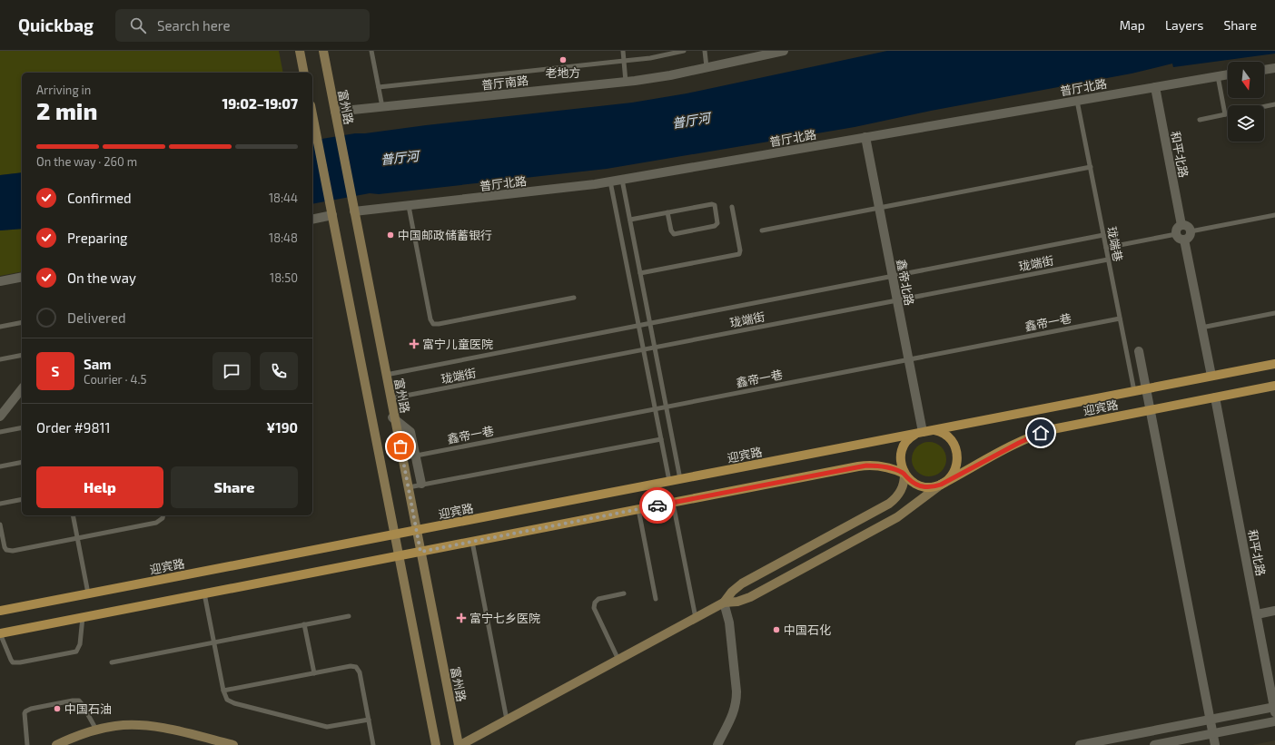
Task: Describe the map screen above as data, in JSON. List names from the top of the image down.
{
  "streets": {
    "main road": ["富州路", "迎宾路"],
    "street": [
      "普厅南路",
      "普厅北路",
      "和平北路",
      "鑫帝北路"
    ],
    "lane": ["珑端巷", "珑端街", "鑫帝一巷"]
  },
  "crossings": [
    ["普厅南路", "富州路"],
    ["普厅北路", "富州路"],
    ["普厅北路", "和平北路"],
    ["普厅北路", "珑端巷"],
    ["普厅北路", "鑫帝北路"],
    ["富州路", "珑端街"],
    ["富州路", "鑫帝一巷"],
    ["富州路", "迎宾路"],
    ["和平北路", "迎宾路"],
    ["珑端巷", "珑端街"],
    ["珑端巷", "鑫帝一巷"],
    ["珑端巷", "迎宾路"],
    ["珑端街", "鑫帝北路"],
    ["鑫帝北路", "鑫帝一巷"],
    ["鑫帝北路", "迎宾路"]
  ],
  "water": ["普厅河"],
  "places": {
    "other": [
      "老地方",
      "中国邮政储蓄银行",
      "中国石化",
      "中国石油"
    ],
    "health": ["富宁儿童医院", "富宁七乡医院"]
  },
  "north": "bottom",
  "page": {
    "header": "Quickbag",
    "search": "Search here",
    "nav": ["Map", "Layers", "Share"],
    "heading": ["2 min", "Arriving in", "19:02–19:07"],
    "panel": [
      "Sam",
      "Courier · 4.5",
      "Order #9811",
      "¥190"
    ],
    "bar": "On the way · 260 m",
    "list": [
      ["Confirmed", "18:44"],
      ["Preparing", "18:48"],
      ["On the way", "18:50"],
      "Delivered"
    ],
    "round": "S",
    "buttons": ["Help", "Share"]
  }
}
